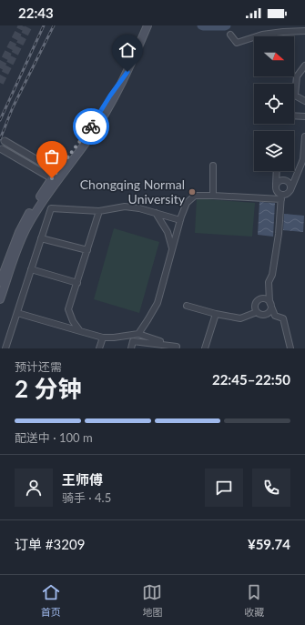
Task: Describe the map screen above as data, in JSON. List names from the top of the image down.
{
  "places": ["Chongqing Normal University"],
  "north": "right",
  "page": {
    "status": "22:43",
    "heading": ["2 分钟", "预计还需", "22:45–22:50"],
    "panel": [
      "王师傅",
      "骑手 · 4.5",
      "订单 #3209",
      "¥59.74"
    ],
    "bar": "配送中 · 100 m",
    "tabs": ["首页", "地图", "收藏"]
  }
}
